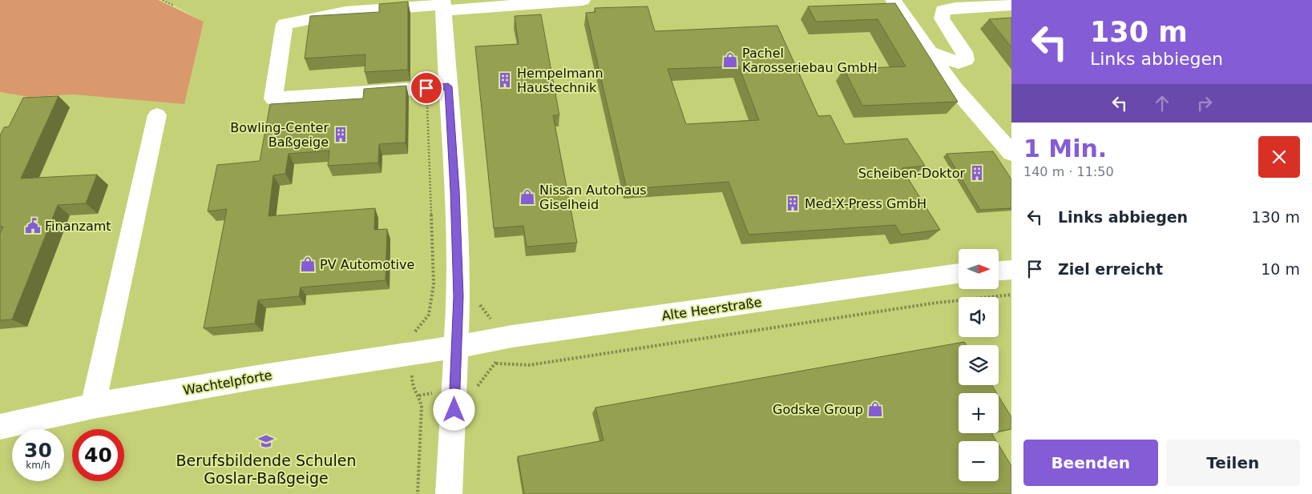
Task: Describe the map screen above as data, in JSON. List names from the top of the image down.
{
  "streets": {
    "street": ["Alte Heerstraße", "Wachtelpforte"]
  },
  "crossings": [
    ["Alte Heerstraße", "Wachtelpforte"]
  ],
  "places": {
    "shop": [
      "Pachel Karosseriebau GmbH",
      "Nissan Autohaus Giselheid",
      "PV Automotive",
      "Godske Group"
    ],
    "building": [
      "Hempelmann Haustechnik",
      "Bowling-Center Baßgeige",
      "Scheiben-Doktor",
      "Med-X-Press GmbH"
    ],
    "public building": ["Finanzamt"],
    "school or university": ["Berufsbildende Schulen Goslar-Baßgeige"]
  },
  "north": "right",
  "page": {
    "turn": ["130 m", "Links abbiegen"],
    "heading": ["1 Min.", "140 m · 11:50"],
    "list": [
      {
        "name": "Links abbiegen",
        "value": "130 m"
      },
      {
        "name": "Ziel erreicht",
        "value": "10 m"
      }
    ],
    "map_buttons": ["+", "−"],
    "speed": "30 km/h",
    "limit": "40",
    "buttons": ["Beenden", "Teilen"]
  }
}
